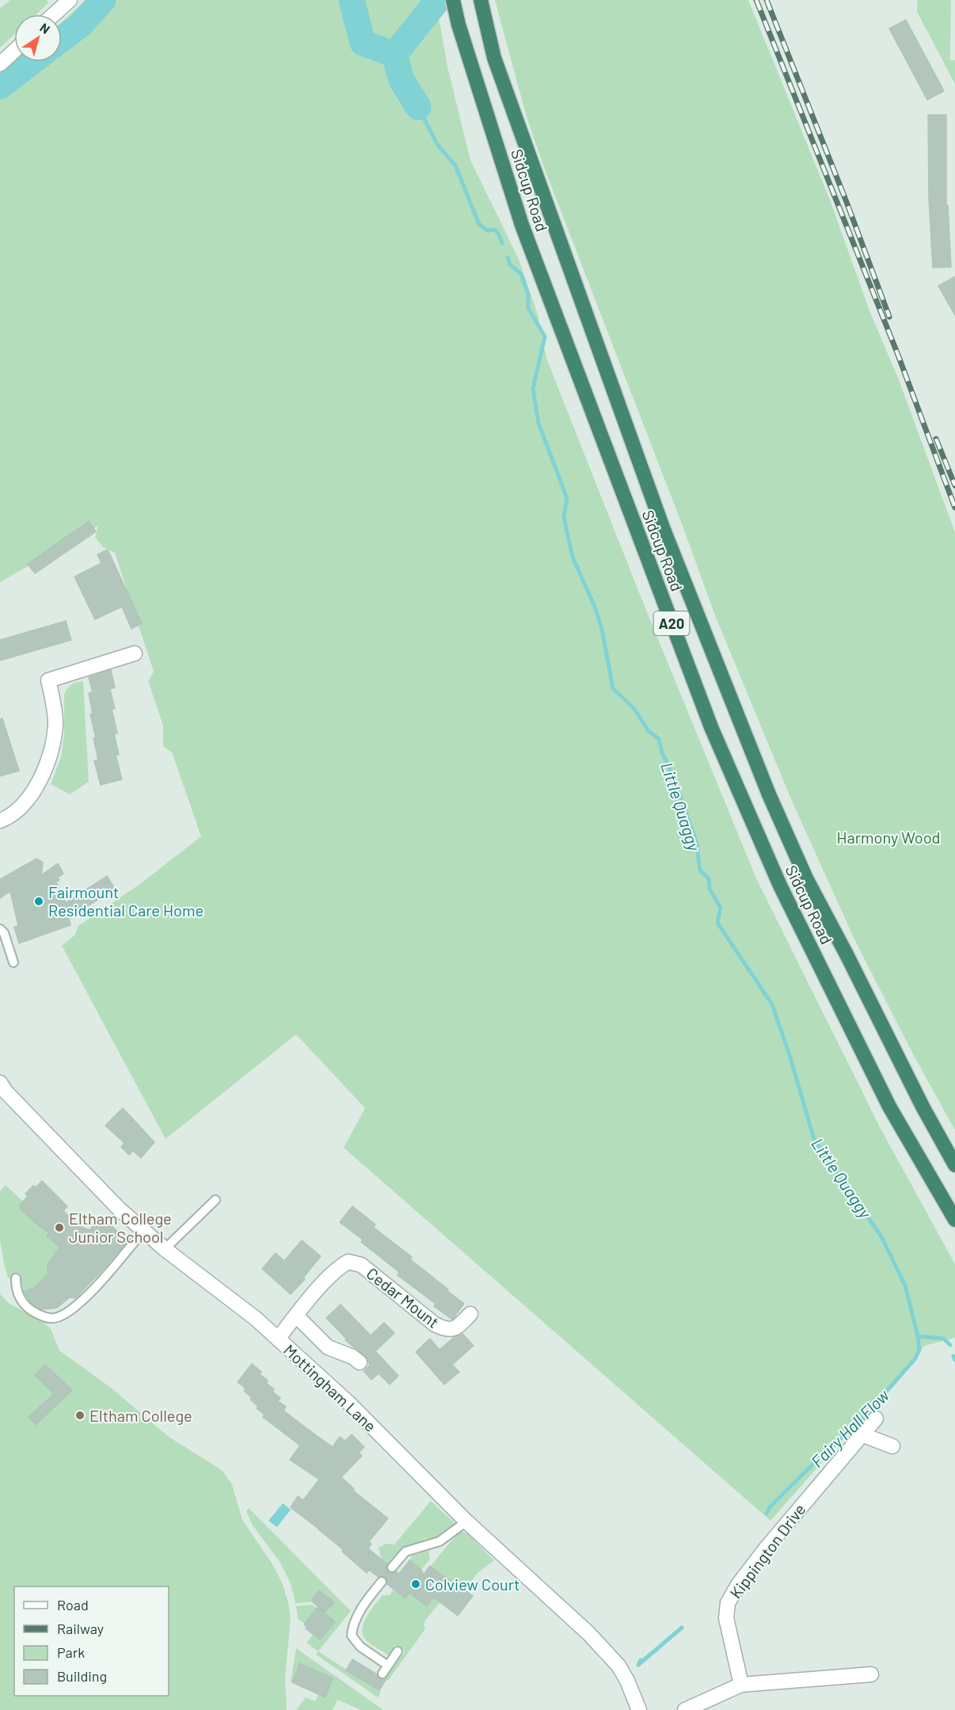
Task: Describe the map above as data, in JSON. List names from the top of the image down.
{
  "streets": {
    "highway": ["Sidcup Road", "A20"],
    "street": ["Cedar Mount", "Mottingham Lane", "Kippington Drive"]
  },
  "crossings": [
    ["Cedar Mount", "Mottingham Lane"]
  ],
  "water": ["Little Quaggy", "Fairy Hall Flow"],
  "parks": ["Harmony Wood"],
  "places": [
    "Fairmount Residential Care Home",
    "Eltham College Junior School",
    "Eltham College",
    "Colview Court"
  ],
  "legend": [
    "Road",
    "Railway",
    "Park",
    "Building"
  ],
  "north": "top right"
}
